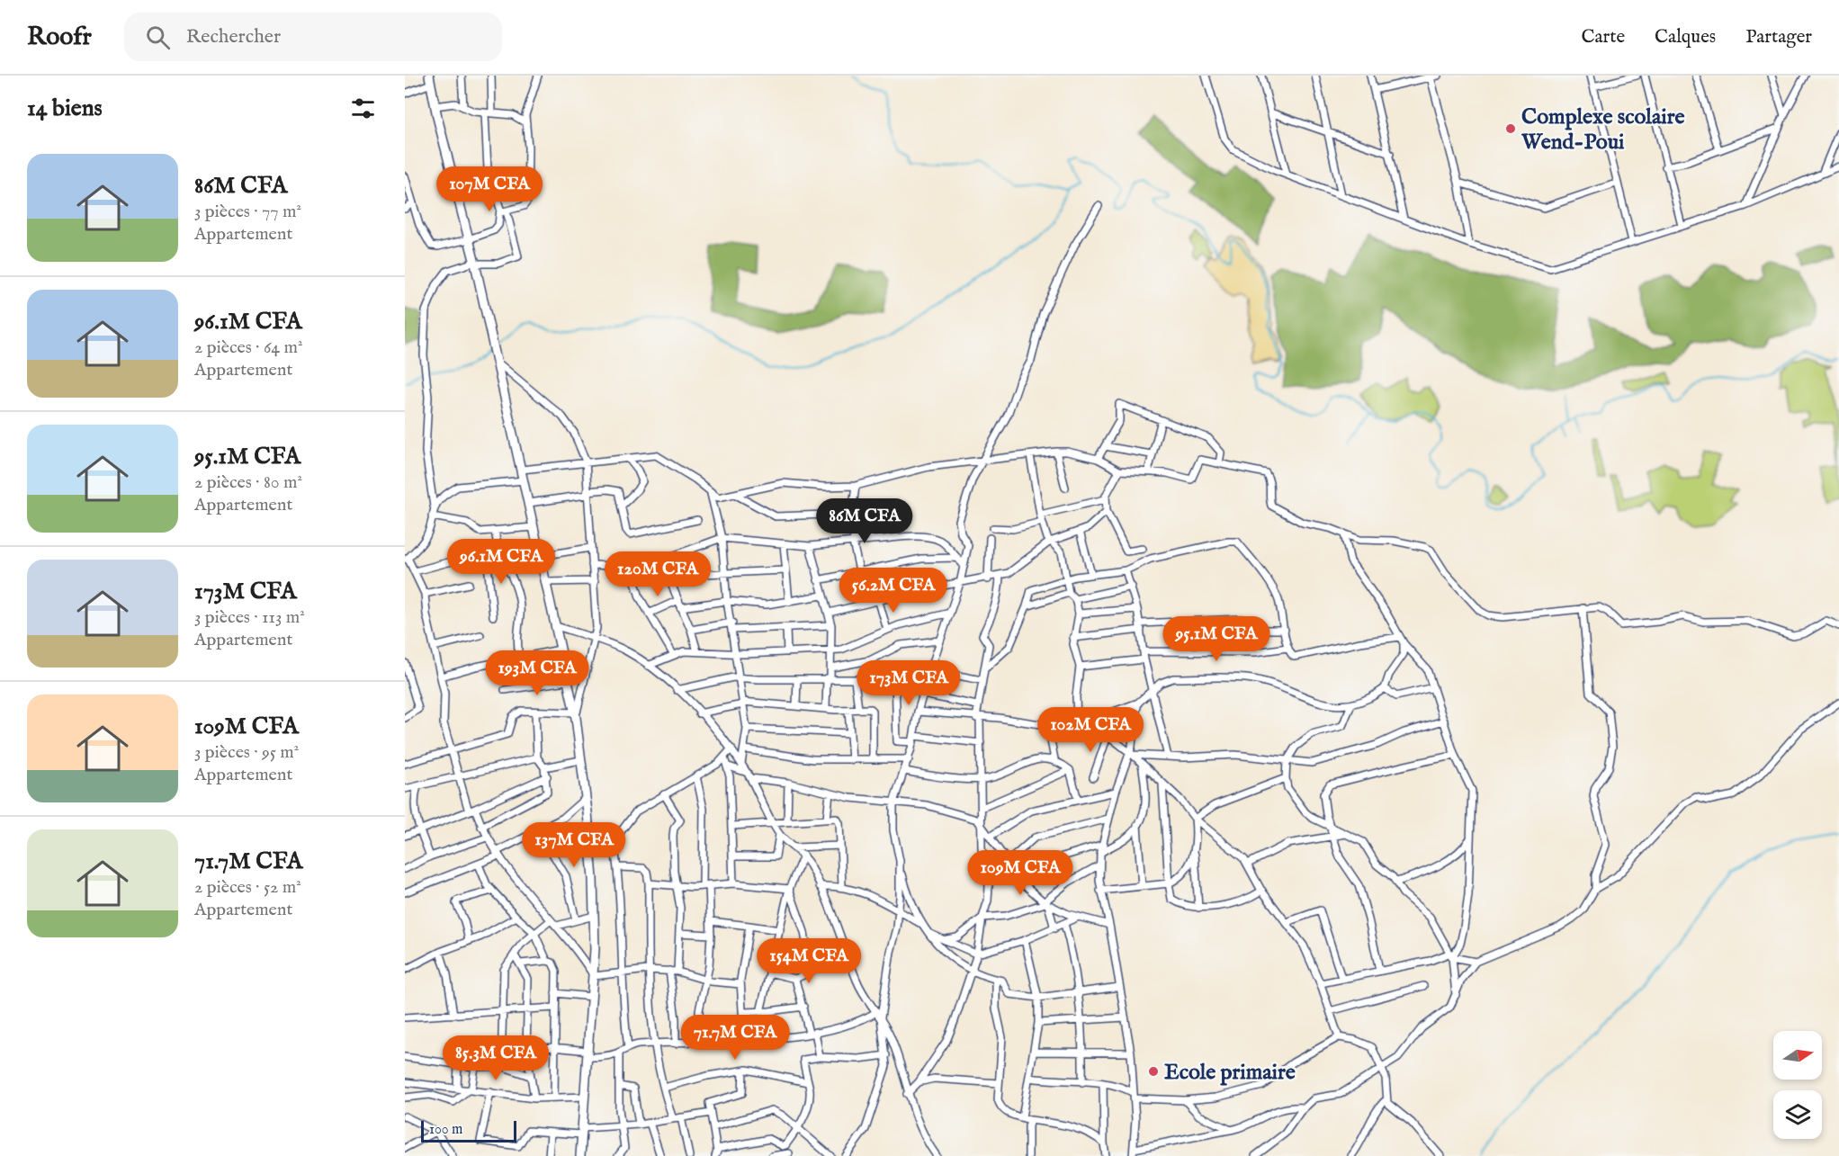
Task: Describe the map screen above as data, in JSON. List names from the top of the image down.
{
  "places": ["Complexe scolaire Wend-Poui", "Ecole primaire"],
  "scale_bar": "100 m",
  "north": "right",
  "page": {
    "header": "Roofr",
    "search": "Rechercher",
    "nav": ["Carte", "Calques", "Partager"],
    "heading": "14 biens",
    "list": [
      {
        "name": "86M CFA",
        "note": "3 pièces · 77 m² · Appartement"
      },
      {
        "name": "96.1M CFA",
        "note": "2 pièces · 64 m² · Appartement"
      },
      {
        "name": "95.1M CFA",
        "note": "2 pièces · 80 m² · Appartement"
      },
      {
        "name": "173M CFA",
        "note": "3 pièces · 113 m² · Appartement"
      },
      {
        "name": "109M CFA",
        "note": "3 pièces · 95 m² · Appartement"
      },
      {
        "name": "71.7M CFA",
        "note": "2 pièces · 52 m² · Appartement"
      }
    ],
    "price": [
      "107M CFA",
      "86M CFA",
      "96.1M CFA",
      "120M CFA",
      "56.2M CFA",
      "95.1M CFA",
      "193M CFA",
      "173M CFA",
      "102M CFA",
      "137M CFA",
      "109M CFA",
      "154M CFA",
      "71.7M CFA",
      "85.3M CFA"
    ],
    "scale": "100 m"
  }
}
